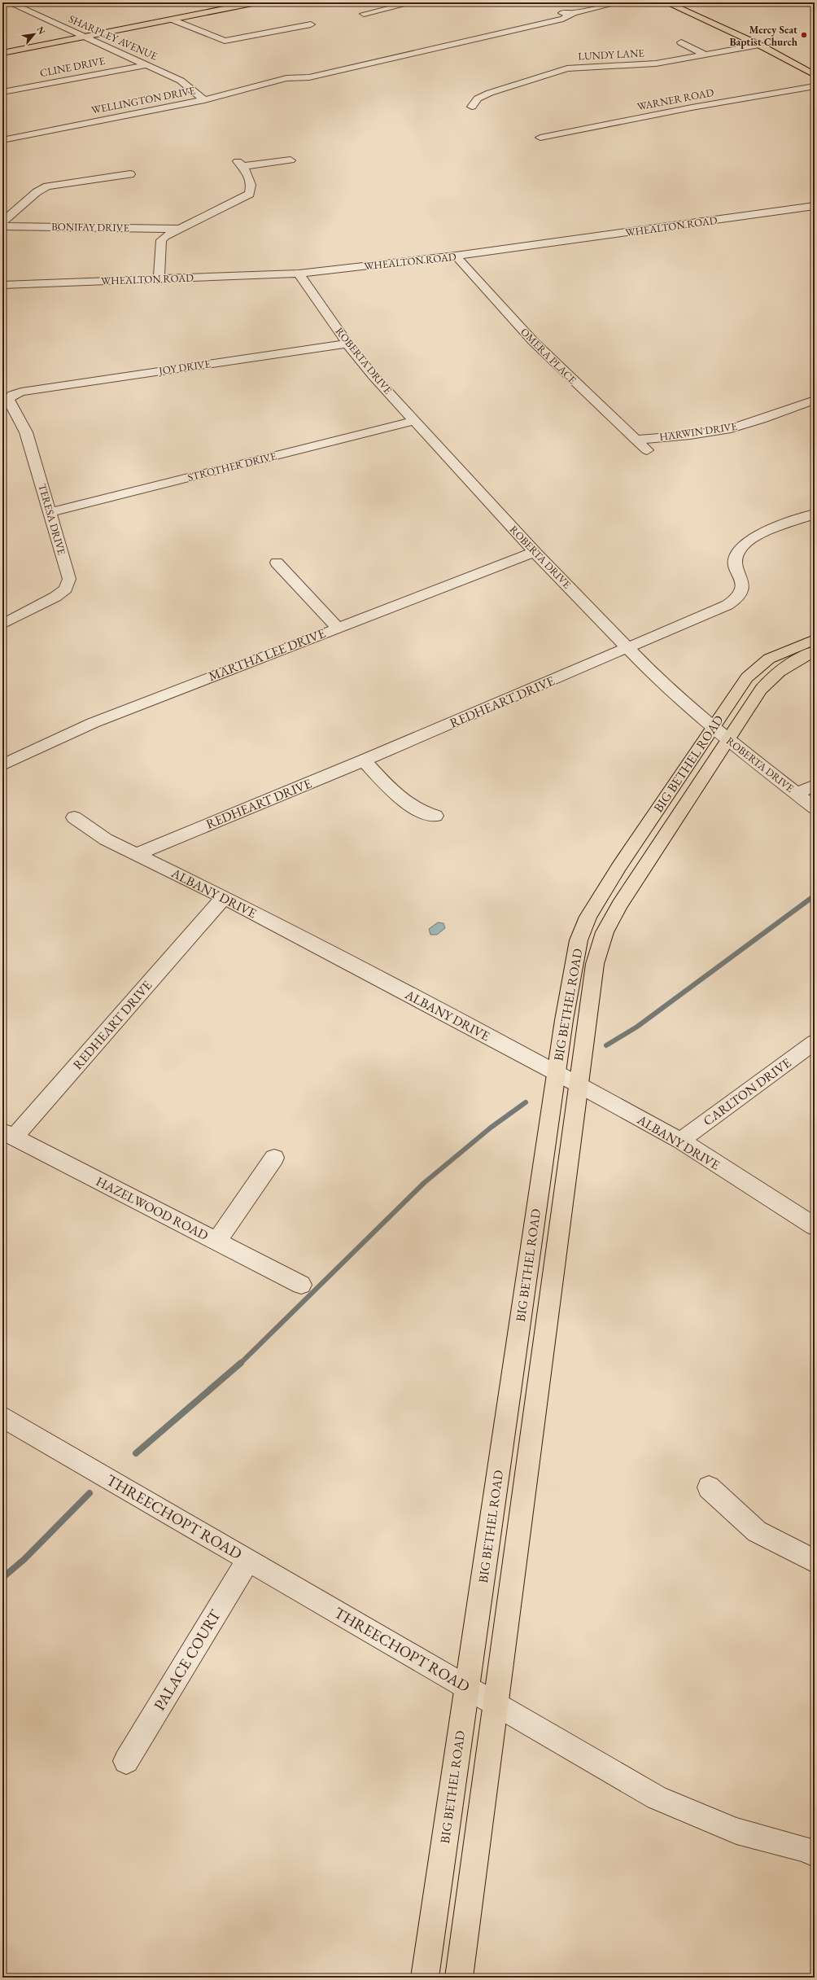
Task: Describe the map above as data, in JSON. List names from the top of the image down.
{
  "streets": {
    "main road": ["BIG BETHEL ROAD"],
    "street": [
      "SHARPLEY AVENUE",
      "LUNDY LANE",
      "CLINE DRIVE",
      "WARNER ROAD",
      "WELLINGTON DRIVE",
      "WHEALTON ROAD",
      "BONIFAY DRIVE",
      "OMERA PLACE",
      "ROBERTA DRIVE",
      "JOY DRIVE",
      "HARWIN DRIVE",
      "STROTHER DRIVE",
      "TERESA DRIVE",
      "MARTHA LEE DRIVE",
      "REDHEART DRIVE",
      "ALBANY DRIVE",
      "CARLTON DRIVE",
      "HAZELWOOD ROAD",
      "THREECHOPT ROAD",
      "PALACE COURT"
    ]
  },
  "crossings": [
    ["SHARPLEY AVENUE", "CLINE DRIVE"],
    ["SHARPLEY AVENUE", "WELLINGTON DRIVE"],
    ["WHEALTON ROAD", "OMERA PLACE"],
    ["WHEALTON ROAD", "ROBERTA DRIVE"],
    ["OMERA PLACE", "HARWIN DRIVE"],
    ["ROBERTA DRIVE", "JOY DRIVE"],
    ["ROBERTA DRIVE", "STROTHER DRIVE"],
    ["ROBERTA DRIVE", "MARTHA LEE DRIVE"],
    ["ROBERTA DRIVE", "REDHEART DRIVE"],
    ["ROBERTA DRIVE", "BIG BETHEL ROAD"],
    ["JOY DRIVE", "TERESA DRIVE"],
    ["STROTHER DRIVE", "TERESA DRIVE"],
    ["REDHEART DRIVE", "ALBANY DRIVE"],
    ["REDHEART DRIVE", "HAZELWOOD ROAD"],
    ["BIG BETHEL ROAD", "ALBANY DRIVE"],
    ["BIG BETHEL ROAD", "THREECHOPT ROAD"],
    ["ALBANY DRIVE", "CARLTON DRIVE"],
    ["THREECHOPT ROAD", "PALACE COURT"]
  ],
  "places": ["Mercy Seat Baptist Church"],
  "north": "top right"
}
